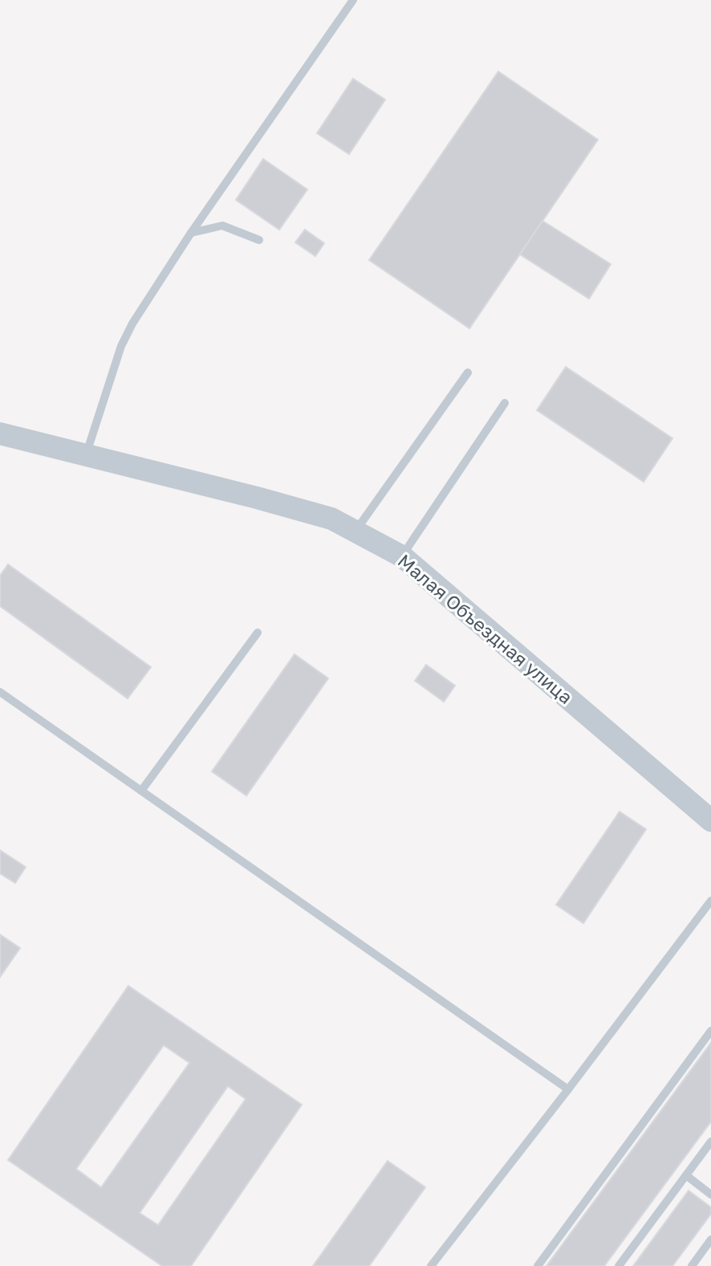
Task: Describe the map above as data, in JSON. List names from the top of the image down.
{
  "streets": {
    "street": ["Малая Объездная улица"]
  }
}
